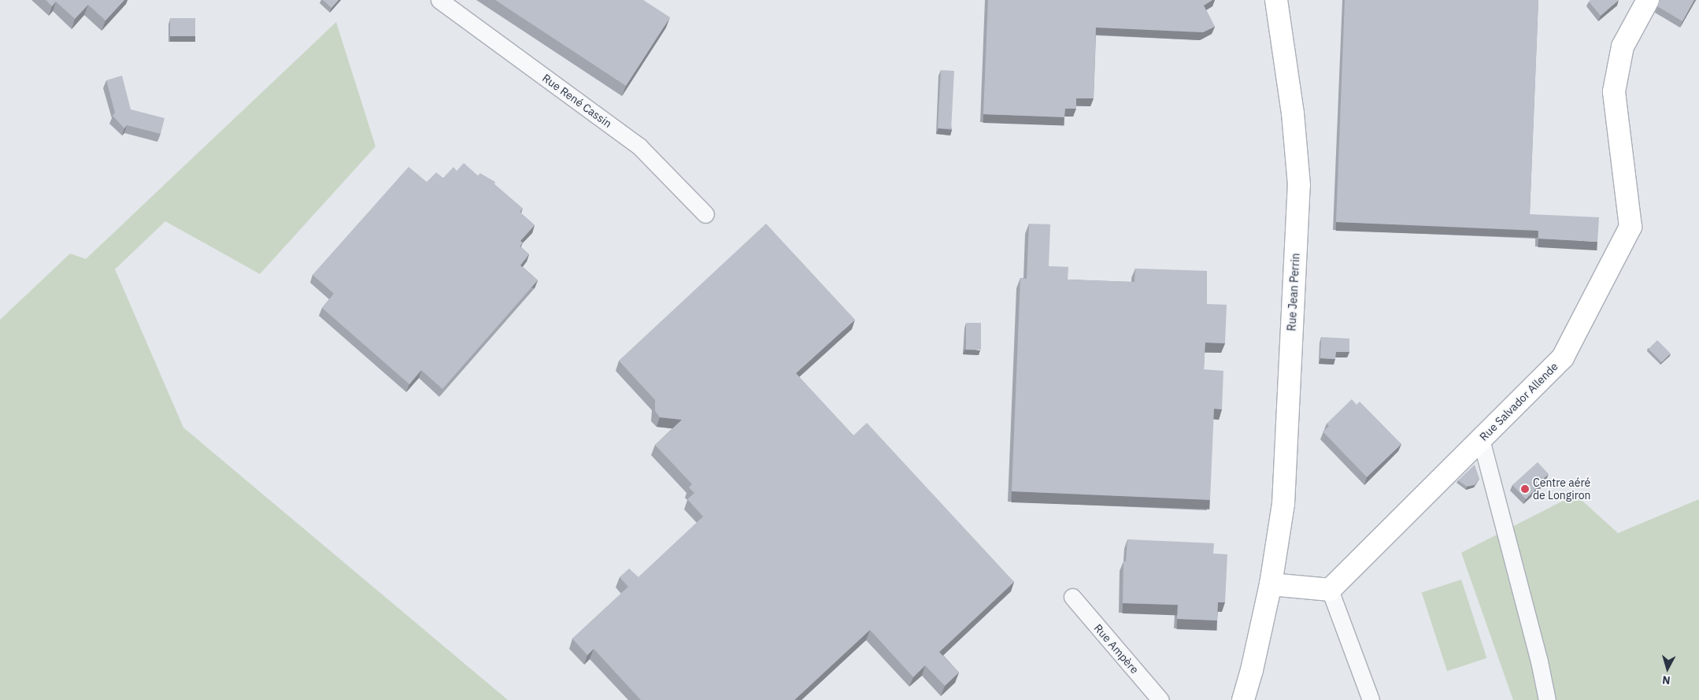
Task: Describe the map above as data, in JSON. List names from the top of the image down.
{
  "streets": {
    "street": [
      "Rue René Cassin",
      "Rue Jean Perrin",
      "Rue Salvador Allende",
      "Rue Ampère"
    ]
  },
  "places": ["Centre aéré de Longiron"],
  "north": "bottom"
}
